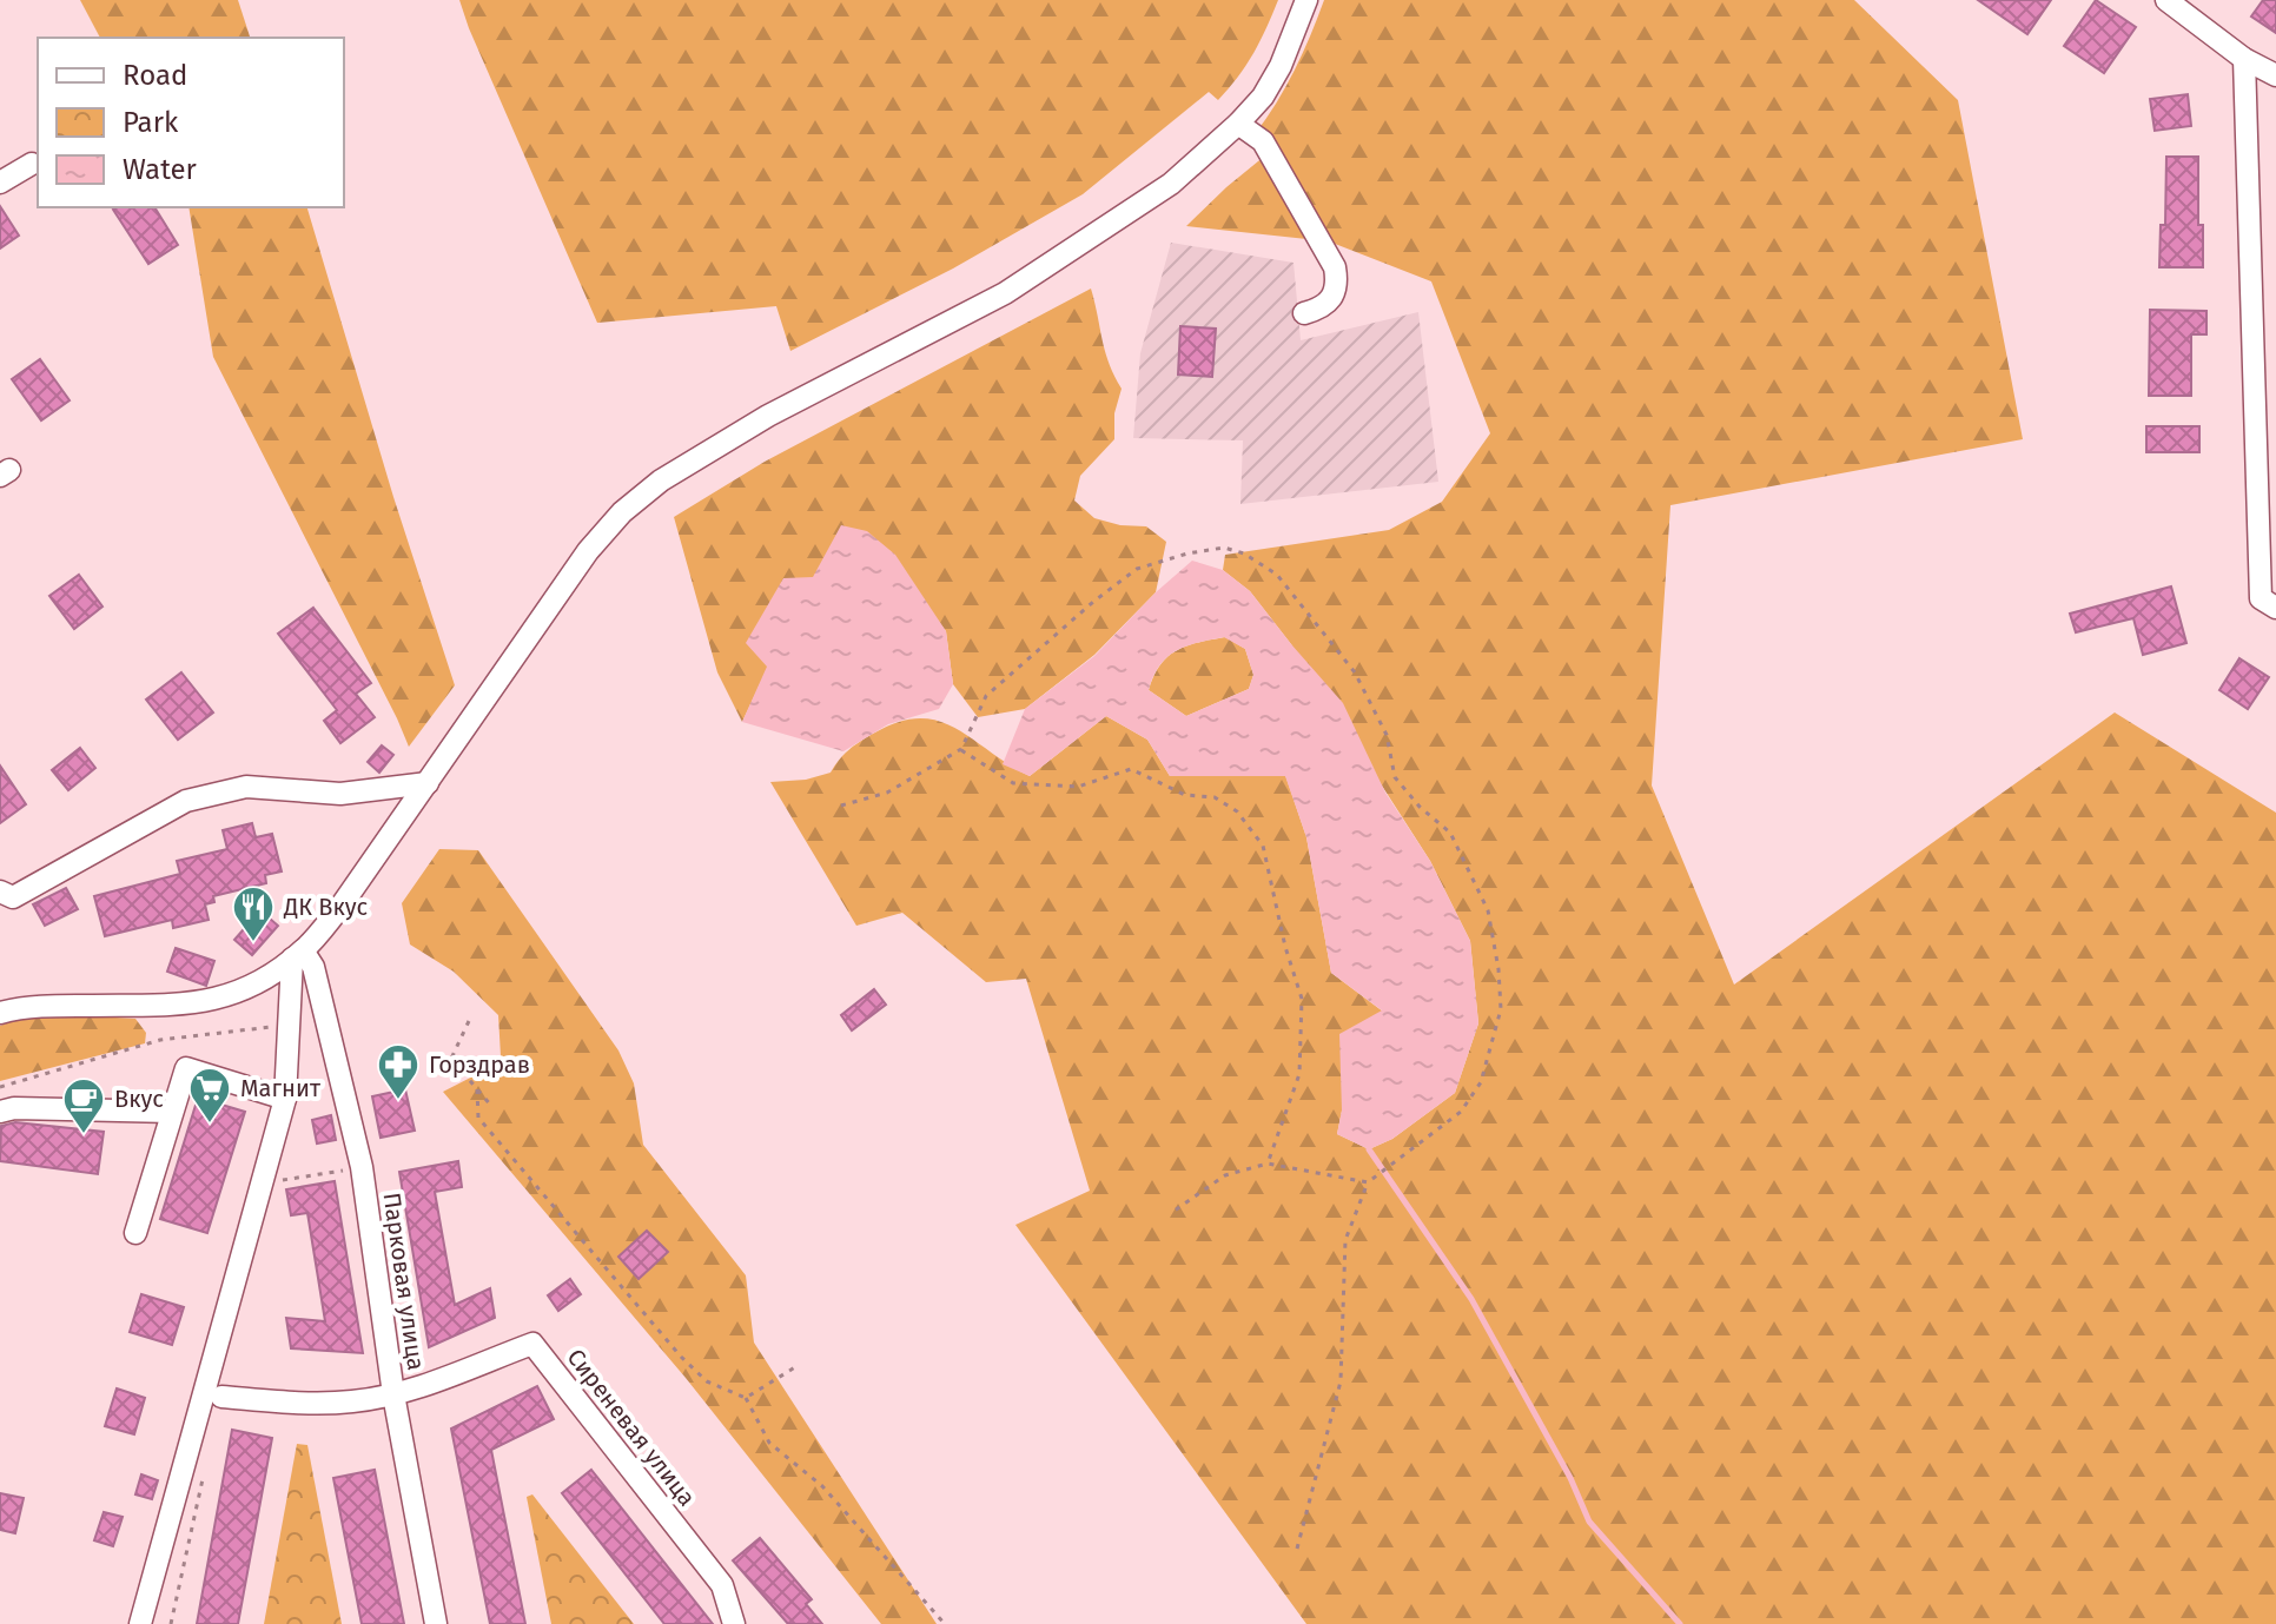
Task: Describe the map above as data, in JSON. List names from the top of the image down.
{
  "streets": {
    "street": ["Парковая улица", "Сиреневая улица"]
  },
  "crossings": [
    ["Парковая улица", "Сиреневая улица"]
  ],
  "places": {
    "restaurant": ["ДК Вкус"],
    "pharmacy": ["Горздрав"],
    "supermarket": ["Магнит"],
    "cafe": ["Вкус"]
  },
  "legend": ["Road", "Park", "Water"]
}
